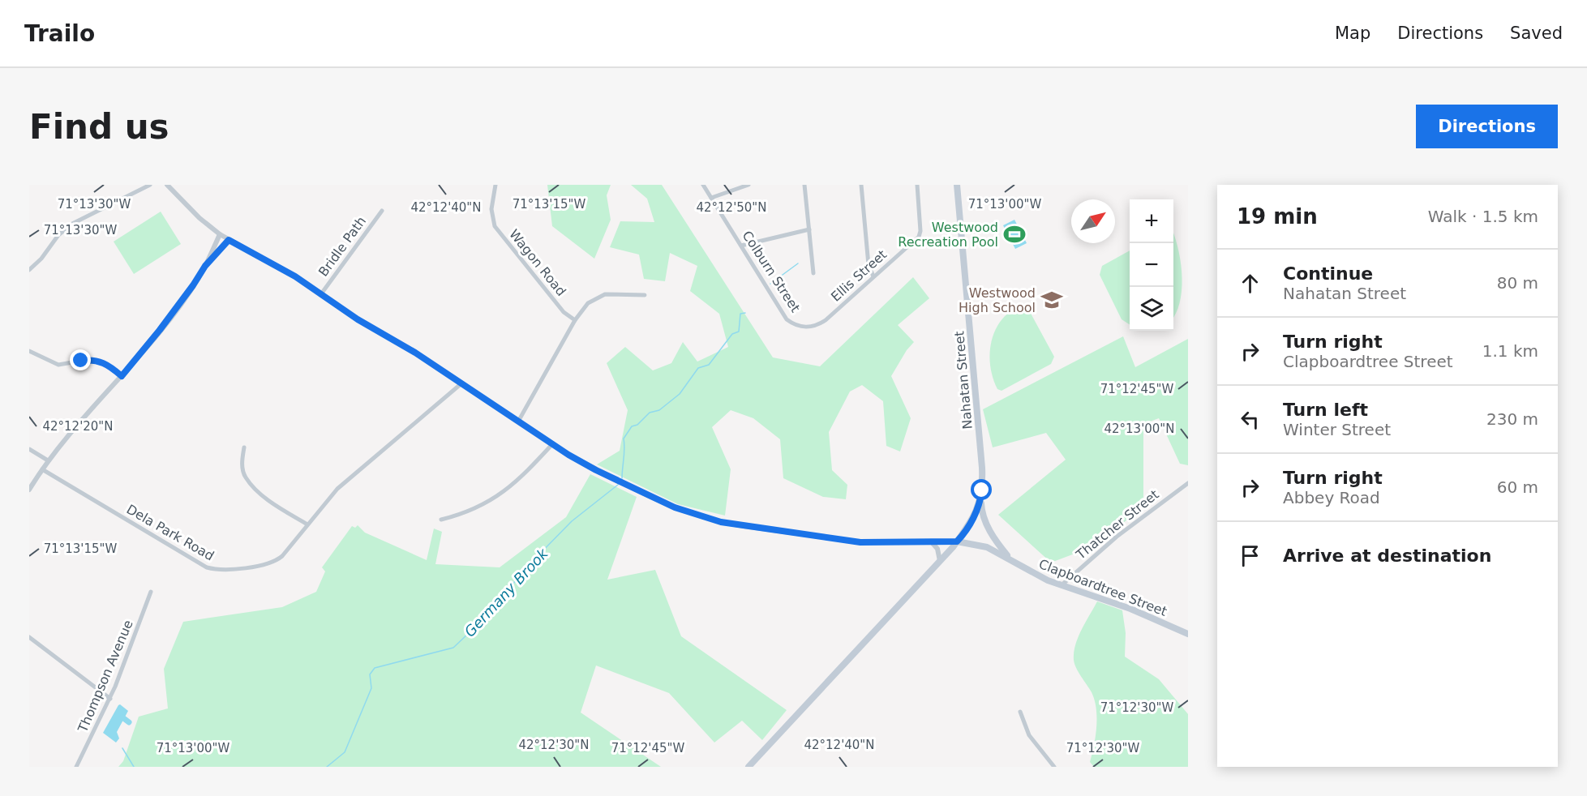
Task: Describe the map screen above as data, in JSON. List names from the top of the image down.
{
  "streets": {
    "main road": ["Nahatan Street", "Clapboardtree Street"],
    "street": [
      "Bridle Path",
      "Wagon Road",
      "Colburn Street",
      "Ellis Street",
      "Thatcher Street",
      "Dela Park Road",
      "Thompson Avenue"
    ]
  },
  "crossings": [
    ["Bridle Path", "Clapboardtree Street"],
    ["Colburn Street", "Ellis Street"],
    ["Nahatan Street", "Clapboardtree Street"],
    ["Thatcher Street", "Clapboardtree Street"],
    ["Dela Park Road", "Clapboardtree Street"]
  ],
  "water": ["Germany Brook"],
  "places": {
    "sports": ["Westwood Recreation Pool"],
    "school or university": ["Westwood High School"]
  },
  "north": "top right",
  "page": {
    "header": "Trailo",
    "nav": ["Map", "Directions", "Saved"],
    "buttons": "Directions",
    "title": "Find us",
    "heading": ["19 min", "Walk · 1.5 km"],
    "map_buttons": ["+", "−"],
    "list": [
      ["Continue", "Nahatan Street", "80 m"],
      ["Turn right", "Clapboardtree Street", "1.1 km"],
      ["Turn left", "Winter Street", "230 m"],
      ["Turn right", "Abbey Road", "60 m"],
      "Arrive at destination"
    ]
  },
  "coordinates": [
    "71°13'15\"W",
    "71°13'30\"W",
    "71°13'00\"W",
    "42°12'40\"N",
    "42°12'50\"N",
    "71°12'45\"W",
    "42°12'20\"N",
    "42°13'00\"N",
    "71°12'30\"W",
    "42°12'30\"N"
  ]
}
